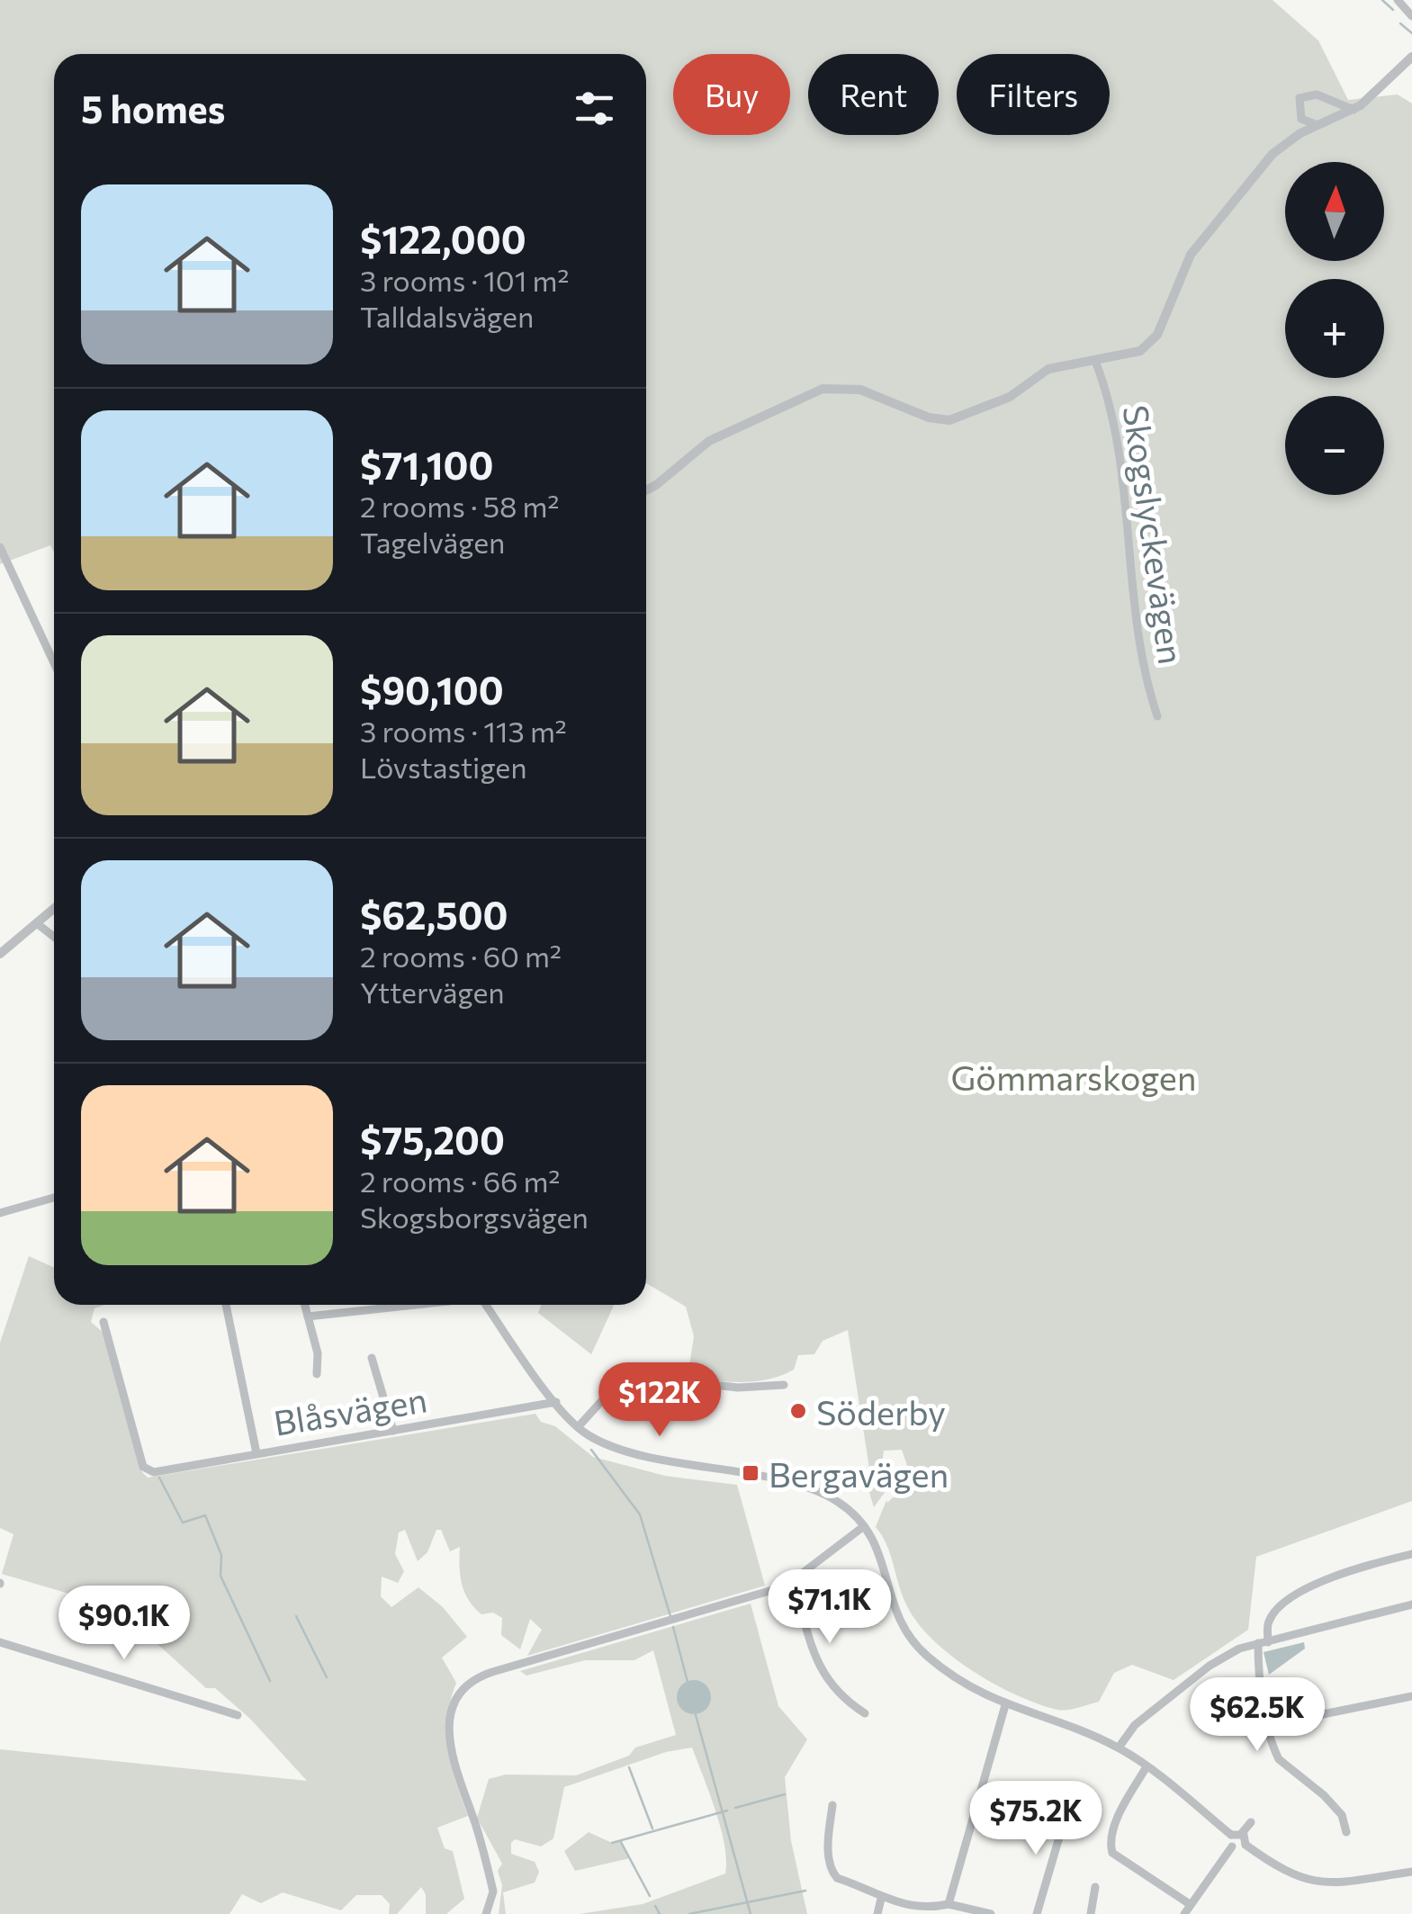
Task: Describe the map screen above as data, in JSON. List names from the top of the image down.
{
  "streets": {
    "street": ["Skogslyckevägen", "Blåsvägen"]
  },
  "parks": ["Gömmarskogen"],
  "places": {
    "other": ["Söderby"],
    "transit": ["Bergavägen"]
  },
  "north": "top",
  "page": {
    "chip": ["Buy", "Rent", "Filters"],
    "heading": "5 homes",
    "map_buttons": ["+", "−"],
    "list": [
      {
        "name": "$122,000",
        "note": "3 rooms · 101 m² · Talldalsvägen"
      },
      {
        "name": "$71,100",
        "note": "2 rooms · 58 m² · Tagelvägen"
      },
      {
        "name": "$90,100",
        "note": "3 rooms · 113 m² · Lövstastigen"
      },
      {
        "name": "$62,500",
        "note": "2 rooms · 60 m² · Yttervägen"
      },
      {
        "name": "$75,200",
        "note": "2 rooms · 66 m² · Skogsborgsvägen"
      }
    ],
    "price": [
      "$122K",
      "$71.1K",
      "$90.1K",
      "$62.5K",
      "$75.2K"
    ]
  }
}
